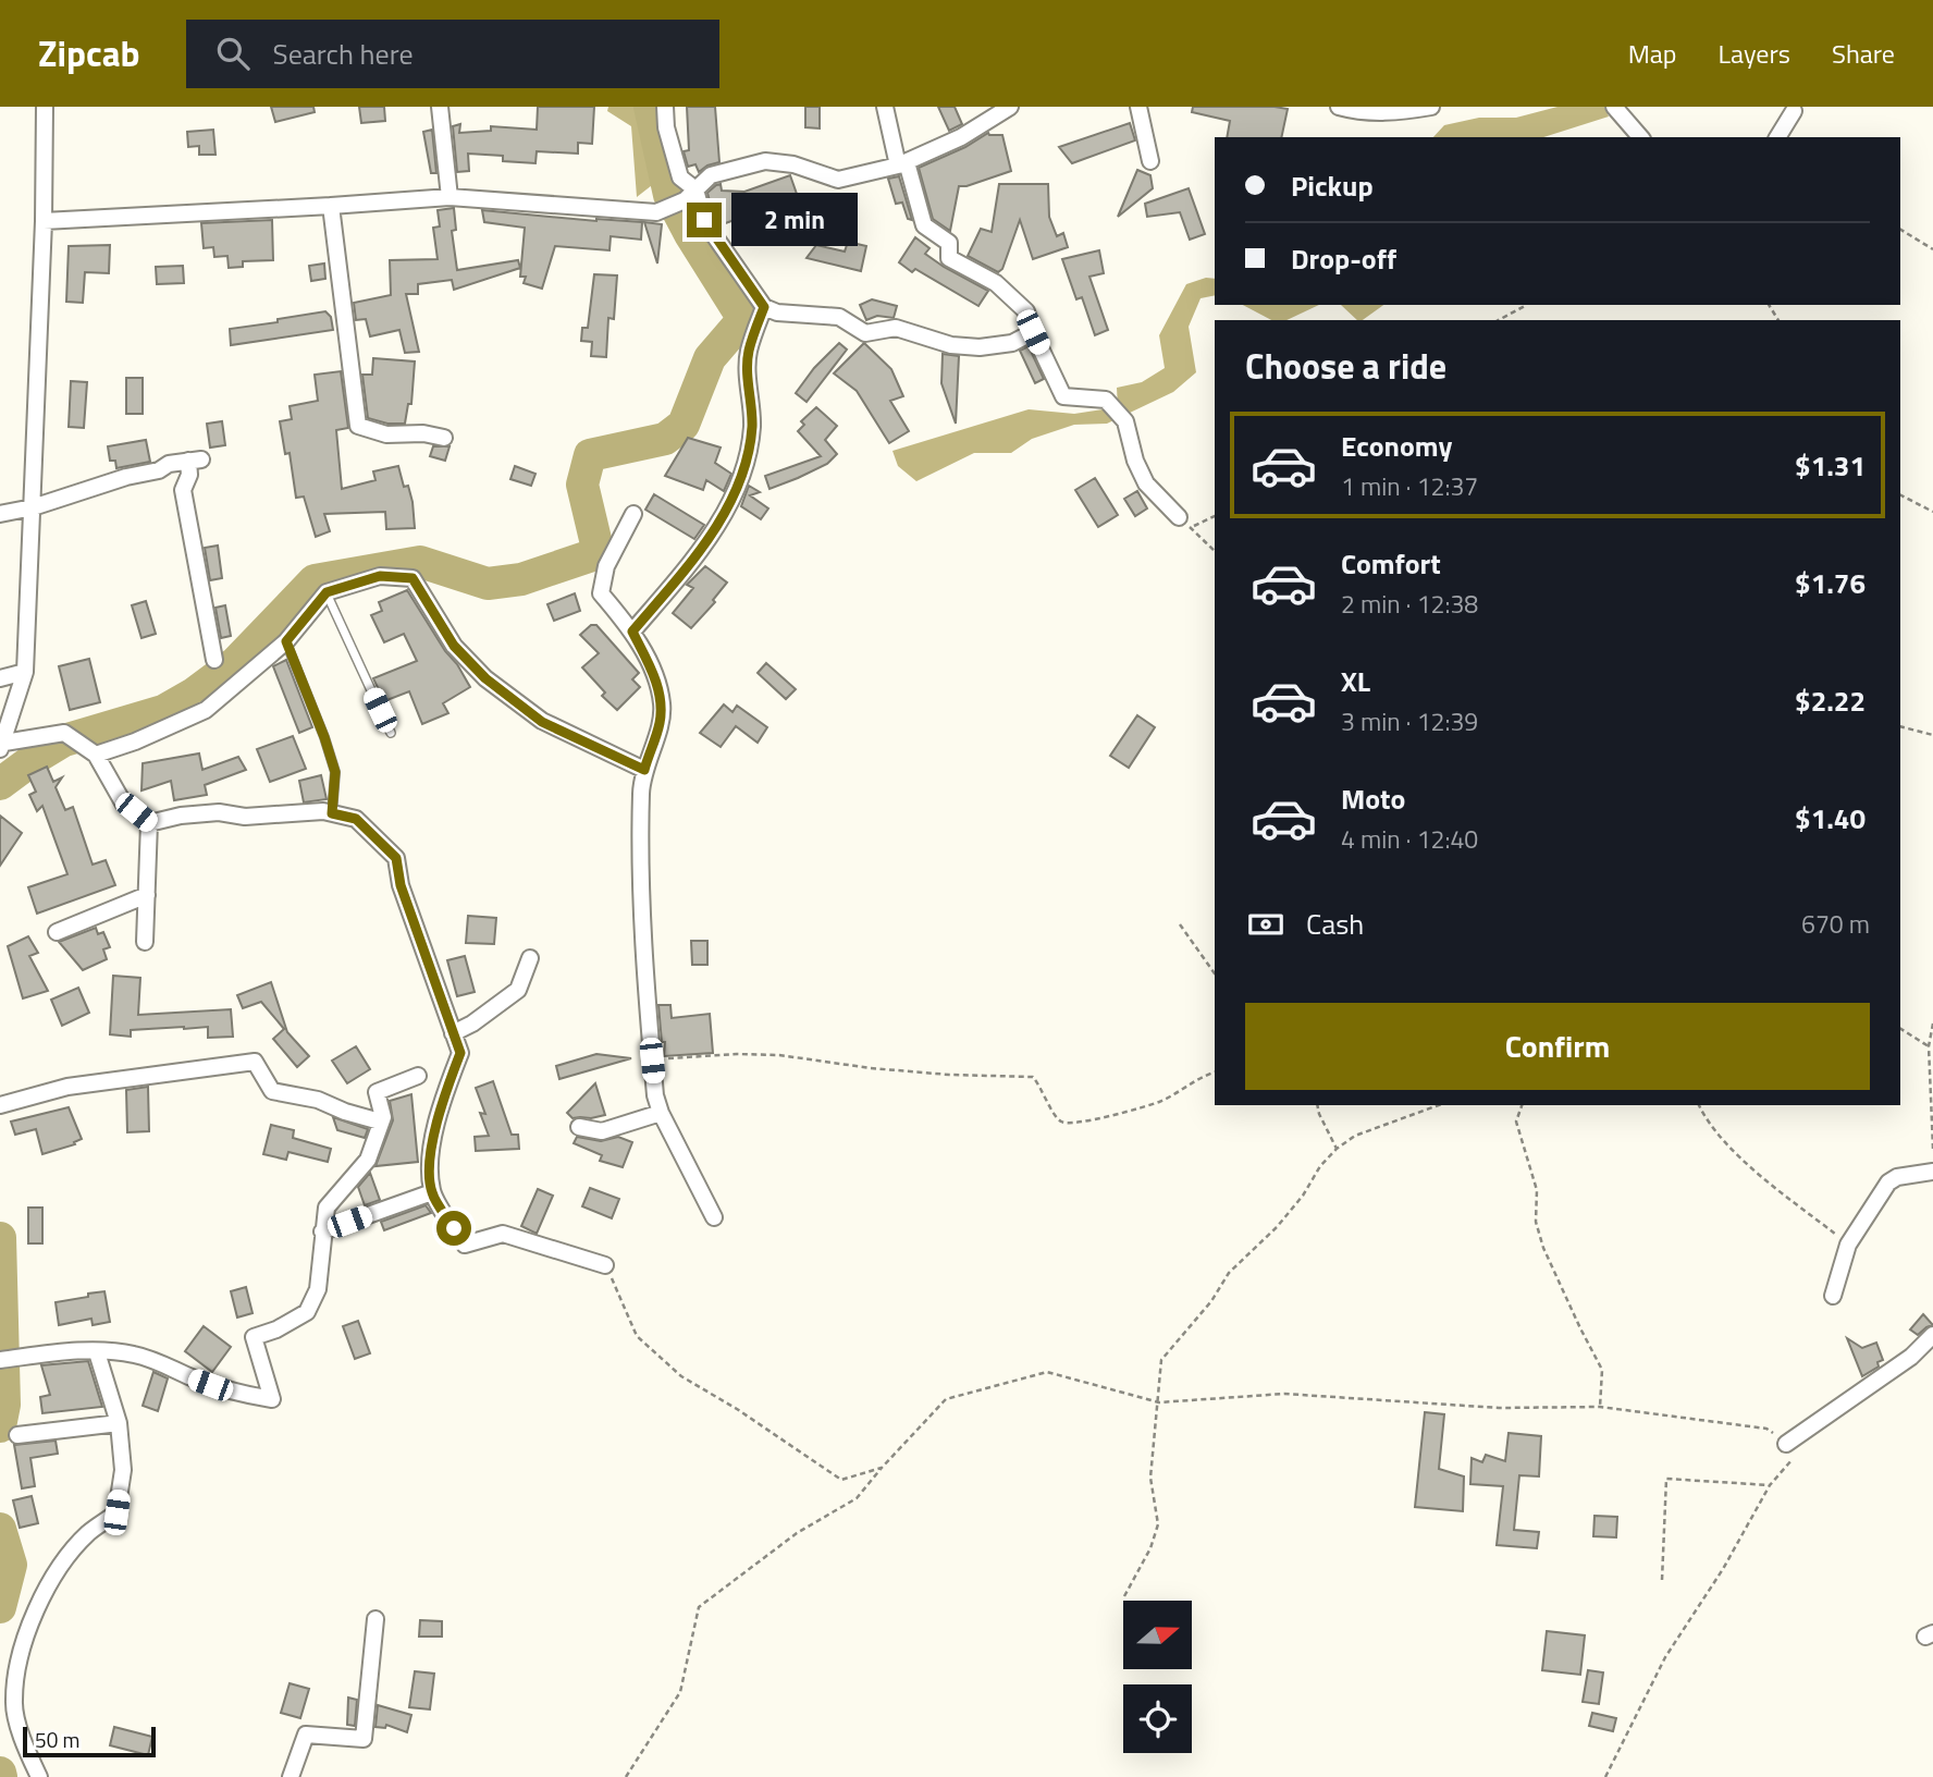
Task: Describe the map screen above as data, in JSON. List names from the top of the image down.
{
  "scale_bar": "50 m",
  "north": "right",
  "page": {
    "header": "Zipcab",
    "search": "Search here",
    "nav": ["Map", "Layers", "Share"],
    "banner": ["Pickup", "Drop-off"],
    "bubble": "2 min",
    "heading": "Choose a ride",
    "list": [
      {
        "name": "Economy",
        "note": "1 min · 12:37",
        "value": "$1.31"
      },
      {
        "name": "Comfort",
        "note": "2 min · 12:38",
        "value": "$1.76"
      },
      {
        "name": "XL",
        "note": "3 min · 12:39",
        "value": "$2.22"
      },
      {
        "name": "Moto",
        "note": "4 min · 12:40",
        "value": "$1.40"
      }
    ],
    "pay": ["Cash", "670 m"],
    "buttons": "Confirm",
    "scale": "50 m"
  }
}
